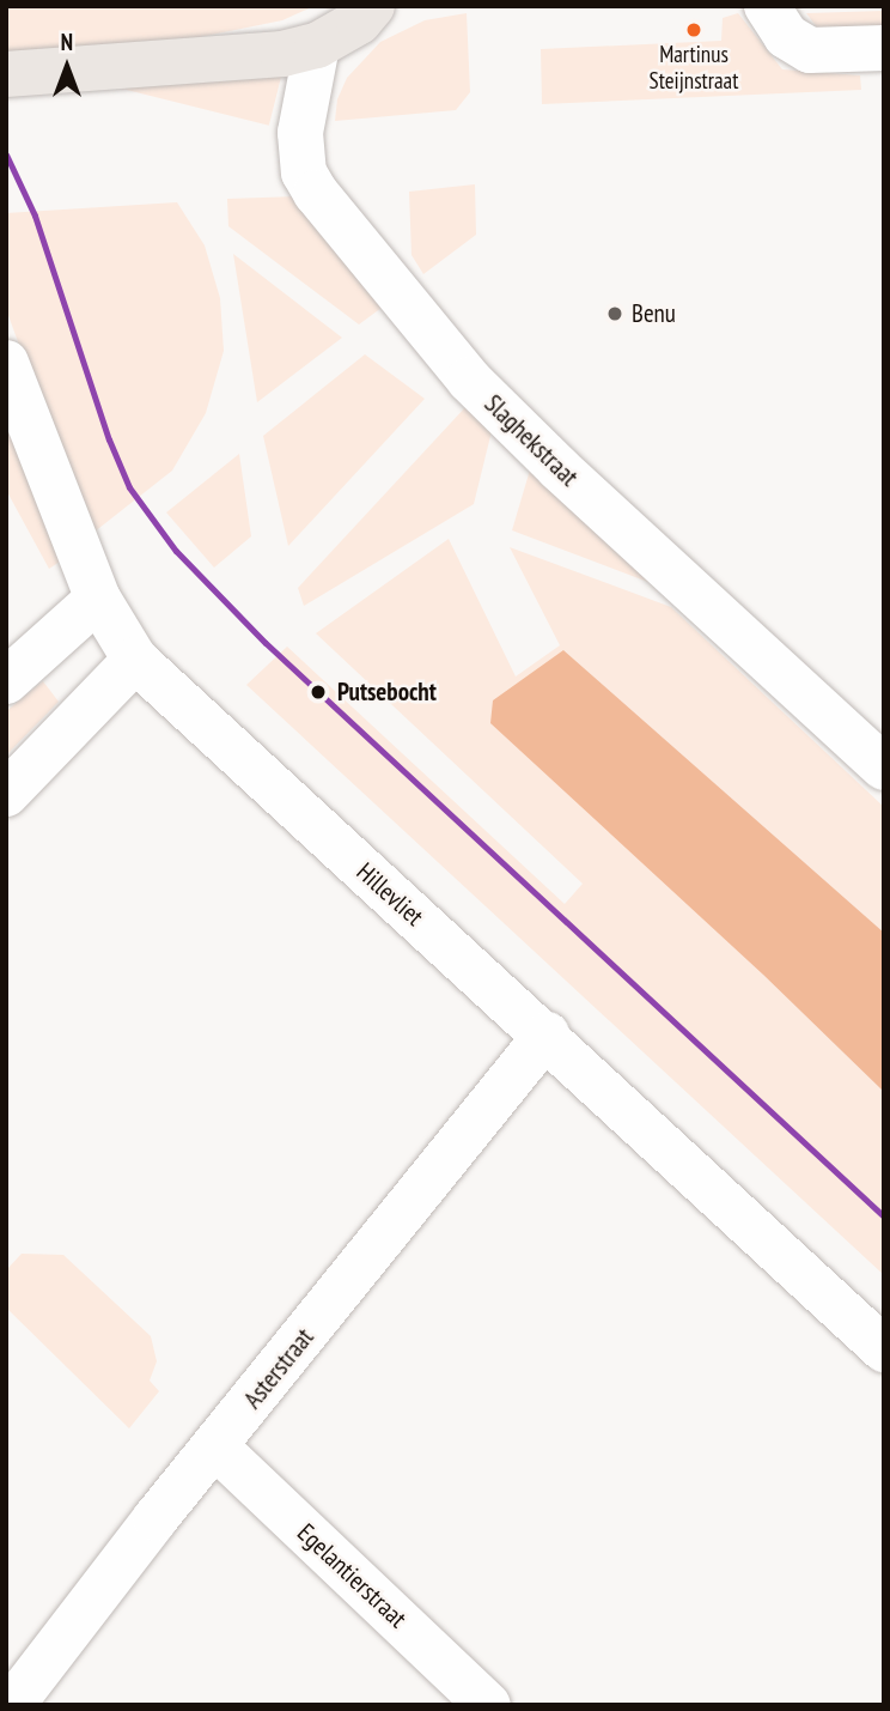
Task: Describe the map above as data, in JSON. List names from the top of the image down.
{
  "streets": {
    "street": [
      "Slaghekstraat",
      "Hillevliet",
      "Asterstraat",
      "Egelantierstraat"
    ]
  },
  "crossings": [
    ["Hillevliet", "Asterstraat"],
    ["Asterstraat", "Egelantierstraat"]
  ],
  "places": ["Martinus Steijnstraat", "Benu", "Putsebocht"],
  "north": "top"
}
